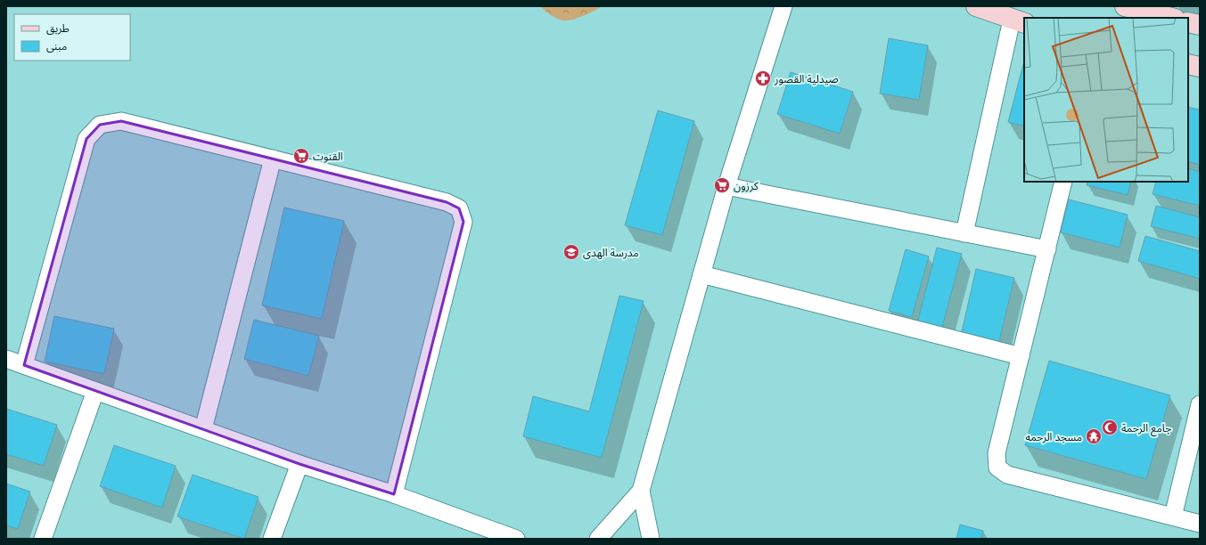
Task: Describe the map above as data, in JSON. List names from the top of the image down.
{
  "places": {
    "pharmacy": ["صيدلية القصور"],
    "supermarket": ["القنوت", "كرزون"],
    "school or university": ["مدرسة الهدى"],
    "mosque": ["جامع الرحمة"],
    "temple": ["مسجد الرحمه"]
  },
  "legend": ["طريق", "مبنى"]
}
